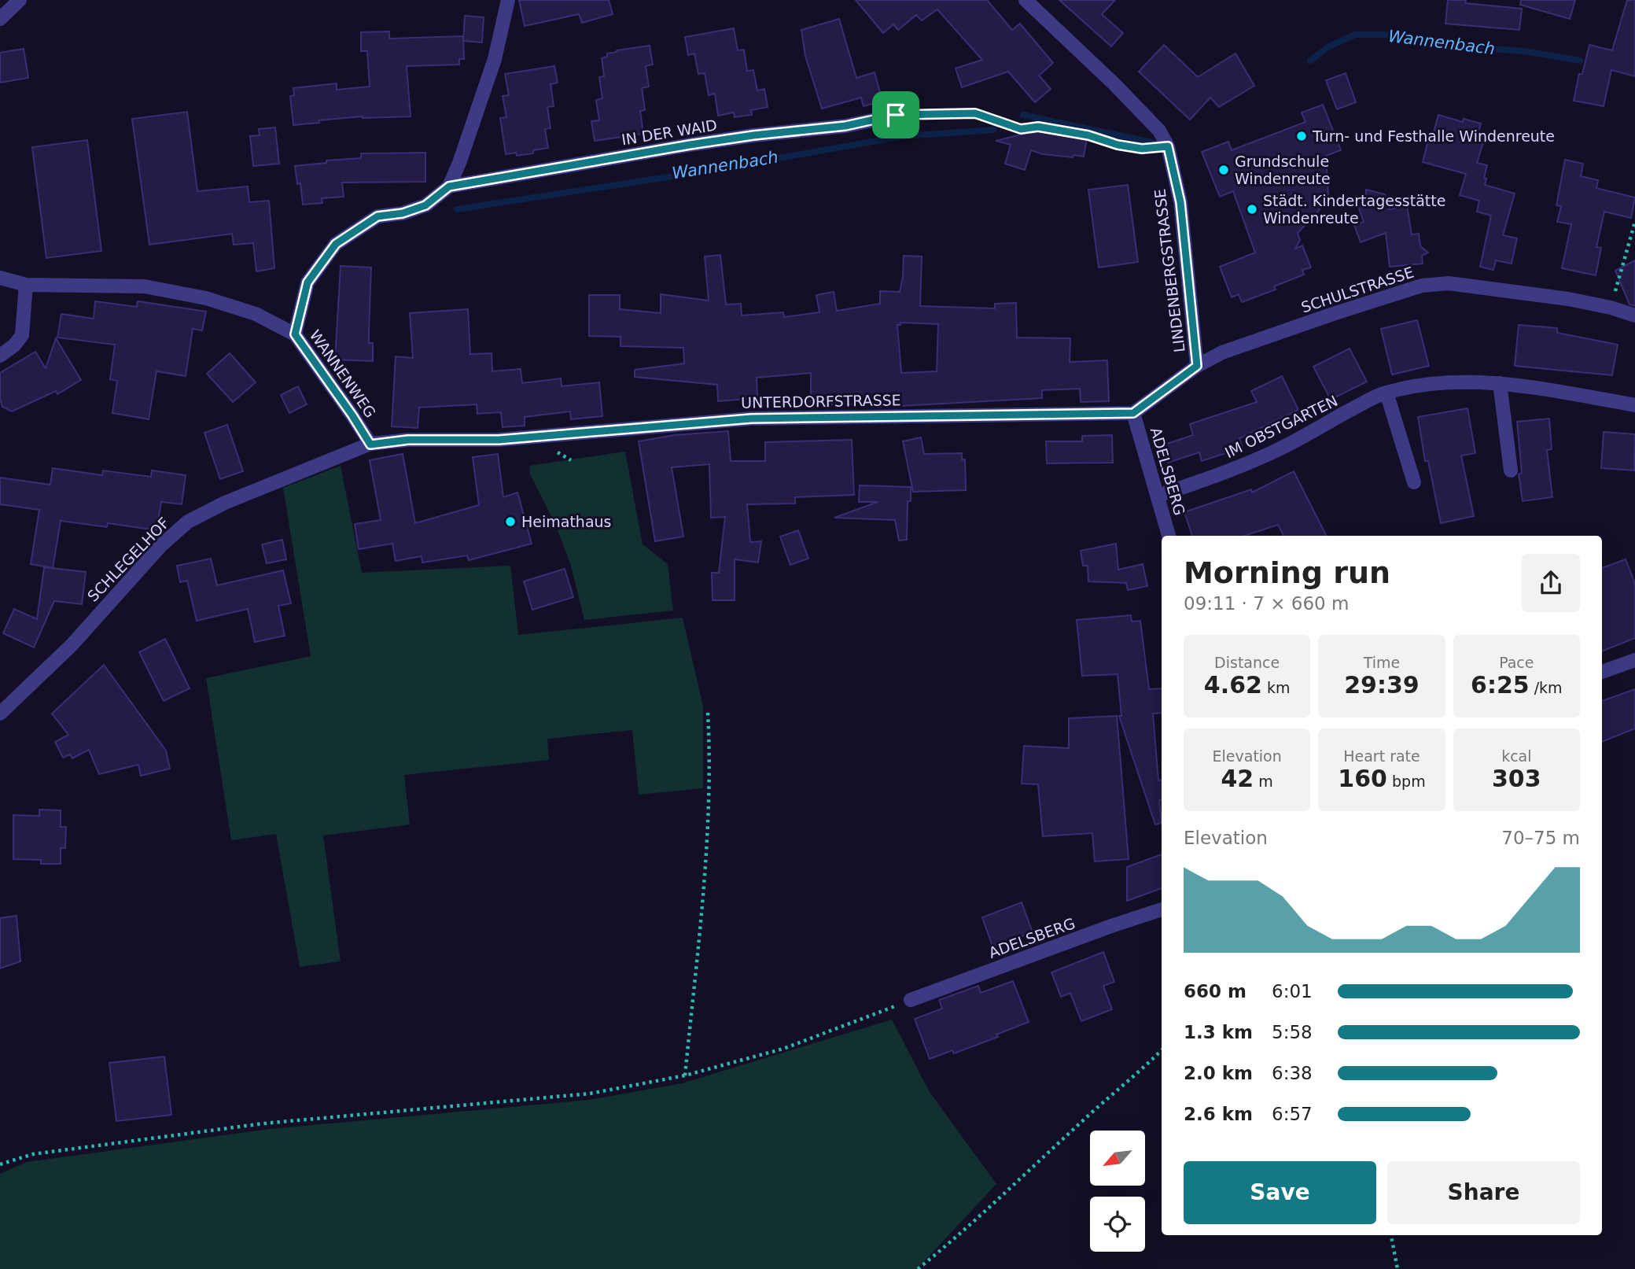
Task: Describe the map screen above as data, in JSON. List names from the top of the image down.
{
  "streets": {
    "street": [
      "IN DER WAID",
      "LINDENBERGSTRASSE",
      "SCHULSTRASSE",
      "WANNENWEG",
      "UNTERDORFSTRASSE",
      "IM OBSTGARTEN",
      "ADELSBERG",
      "SCHLEGELHOF"
    ]
  },
  "crossings": [
    ["LINDENBERGSTRASSE", "SCHULSTRASSE"],
    ["WANNENWEG", "UNTERDORFSTRASSE"],
    ["WANNENWEG", "SCHLEGELHOF"],
    ["UNTERDORFSTRASSE", "ADELSBERG"],
    ["UNTERDORFSTRASSE", "SCHLEGELHOF"],
    ["IM OBSTGARTEN", "ADELSBERG"]
  ],
  "water": ["Wannenbach"],
  "places": [
    "Turn- und Festhalle Windenreute",
    "Grundschule Windenreute",
    "Städt. Kindertagesstätte Windenreute",
    "Heimathaus"
  ],
  "north": "bottom left",
  "page": {
    "heading": ["Morning run", "09:11 · 7 × 660 m"],
    "stats": [
      ["Distance", "4.62 km"],
      ["Time", "29:39"],
      ["Pace", "6:25 /km"],
      ["Elevation", "42 m"],
      ["Heart rate", "160 bpm"],
      ["kcal", "303"]
    ],
    "chart": ["Elevation", "70–75 m"],
    "list": [
      {
        "name": "660 m",
        "note": "6:01"
      },
      {
        "name": "1.3 km",
        "note": "5:58"
      },
      {
        "name": "2.0 km",
        "note": "6:38"
      },
      {
        "name": "2.6 km",
        "note": "6:57"
      }
    ],
    "buttons": ["Save", "Share"]
  }
}
